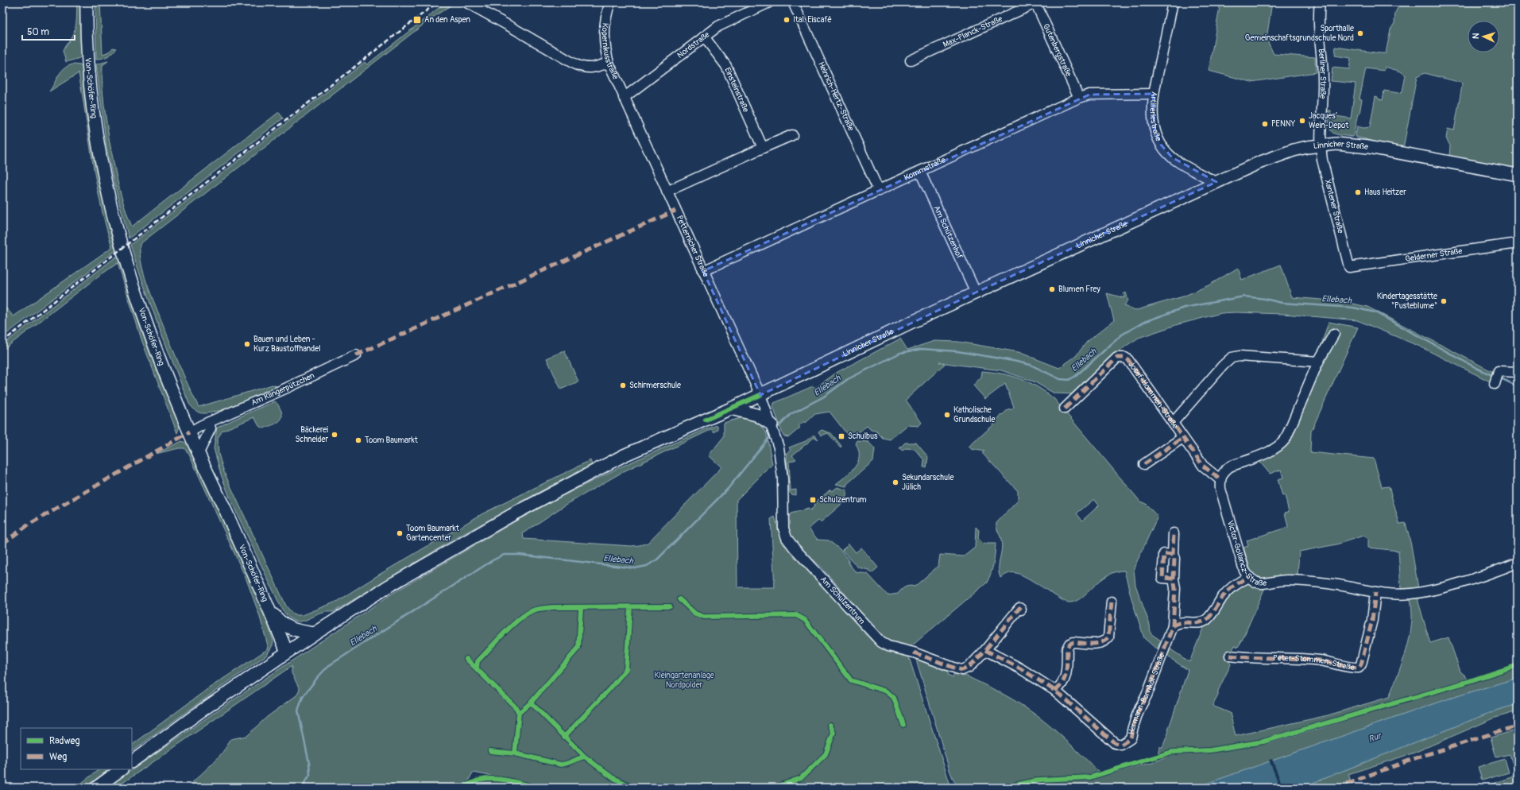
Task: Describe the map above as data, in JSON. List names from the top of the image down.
{
  "streets": {
    "main road": ["Von-Schöfer-Ring", "Linnicher Straße"],
    "street": [
      "Max-Planck-Straße",
      "Nordstraße",
      "Gutenbergstraße",
      "Kopernikusstraße",
      "Berliner Straße",
      "Einsteinstraße",
      "Heinrich-Hertz-Straße",
      "Artilleriestraße",
      "Kommstraße",
      "Xantener Straße",
      "Am Schützenhof",
      "Petternicher Straße",
      "Gelderner Straße",
      "Am Klingerpützchen",
      "Josef-Hommen-Straße",
      "Victor-Gollancz-Straße",
      "Am Schulzentrum",
      "Peter-Stommen-Straße",
      "Hermann-Barnikol-Straße"
    ]
  },
  "crossings": [
    ["Max-Planck-Straße", "Gutenbergstraße"],
    ["Nordstraße", "Kopernikusstraße"],
    ["Nordstraße", "Einsteinstraße"],
    ["Nordstraße", "Petternicher Straße"],
    ["Gutenbergstraße", "Kommstraße"],
    ["Kopernikusstraße", "Petternicher Straße"],
    ["Berliner Straße", "Linnicher Straße"],
    ["Berliner Straße", "Xantener Straße"],
    ["Von-Schöfer-Ring", "Linnicher Straße"],
    ["Von-Schöfer-Ring", "Am Klingerpützchen"],
    ["Heinrich-Hertz-Straße", "Kommstraße"],
    ["Artilleriestraße", "Linnicher Straße"],
    ["Artilleriestraße", "Kommstraße"],
    ["Linnicher Straße", "Xantener Straße"],
    ["Linnicher Straße", "Am Schützenhof"],
    ["Linnicher Straße", "Petternicher Straße"],
    ["Linnicher Straße", "Am Schulzentrum"],
    ["Kommstraße", "Am Schützenhof"],
    ["Kommstraße", "Petternicher Straße"],
    ["Xantener Straße", "Gelderner Straße"],
    ["Petternicher Straße", "Am Schulzentrum"],
    ["Josef-Hommen-Straße", "Victor-Gollancz-Straße"],
    ["Victor-Gollancz-Straße", "Peter-Stommen-Straße"],
    ["Am Schulzentrum", "Hermann-Barnikol-Straße"]
  ],
  "water": ["Ellebach", "Rur"],
  "parks": ["Kleingartenanlage Nordpolder"],
  "places": {
    "transit": ["An den Aspen", "Schulbus", "Schulzentrum"],
    "other": [
      "Ital. Eiscafé",
      "Sporthalle Gemeinschaftsgrundschule Nord",
      "Jacques’ Wein-Depot",
      "PENNY",
      "Haus Heitzer",
      "Blumen Frey",
      "Kindertagesstätte \"Pusteblume\"",
      "Bauen und Leben - Kurz Baustoffhandel",
      "Schirmerschule",
      "Katholische Grundschule",
      "Bäckerei Schneider",
      "Toom Baumarkt",
      "Sekundarschule Jülich",
      "Toom Baumarkt Gartencenter"
    ]
  },
  "legend": ["Radweg", "Weg"],
  "scale_bar": "50 m",
  "north": "left"
}
